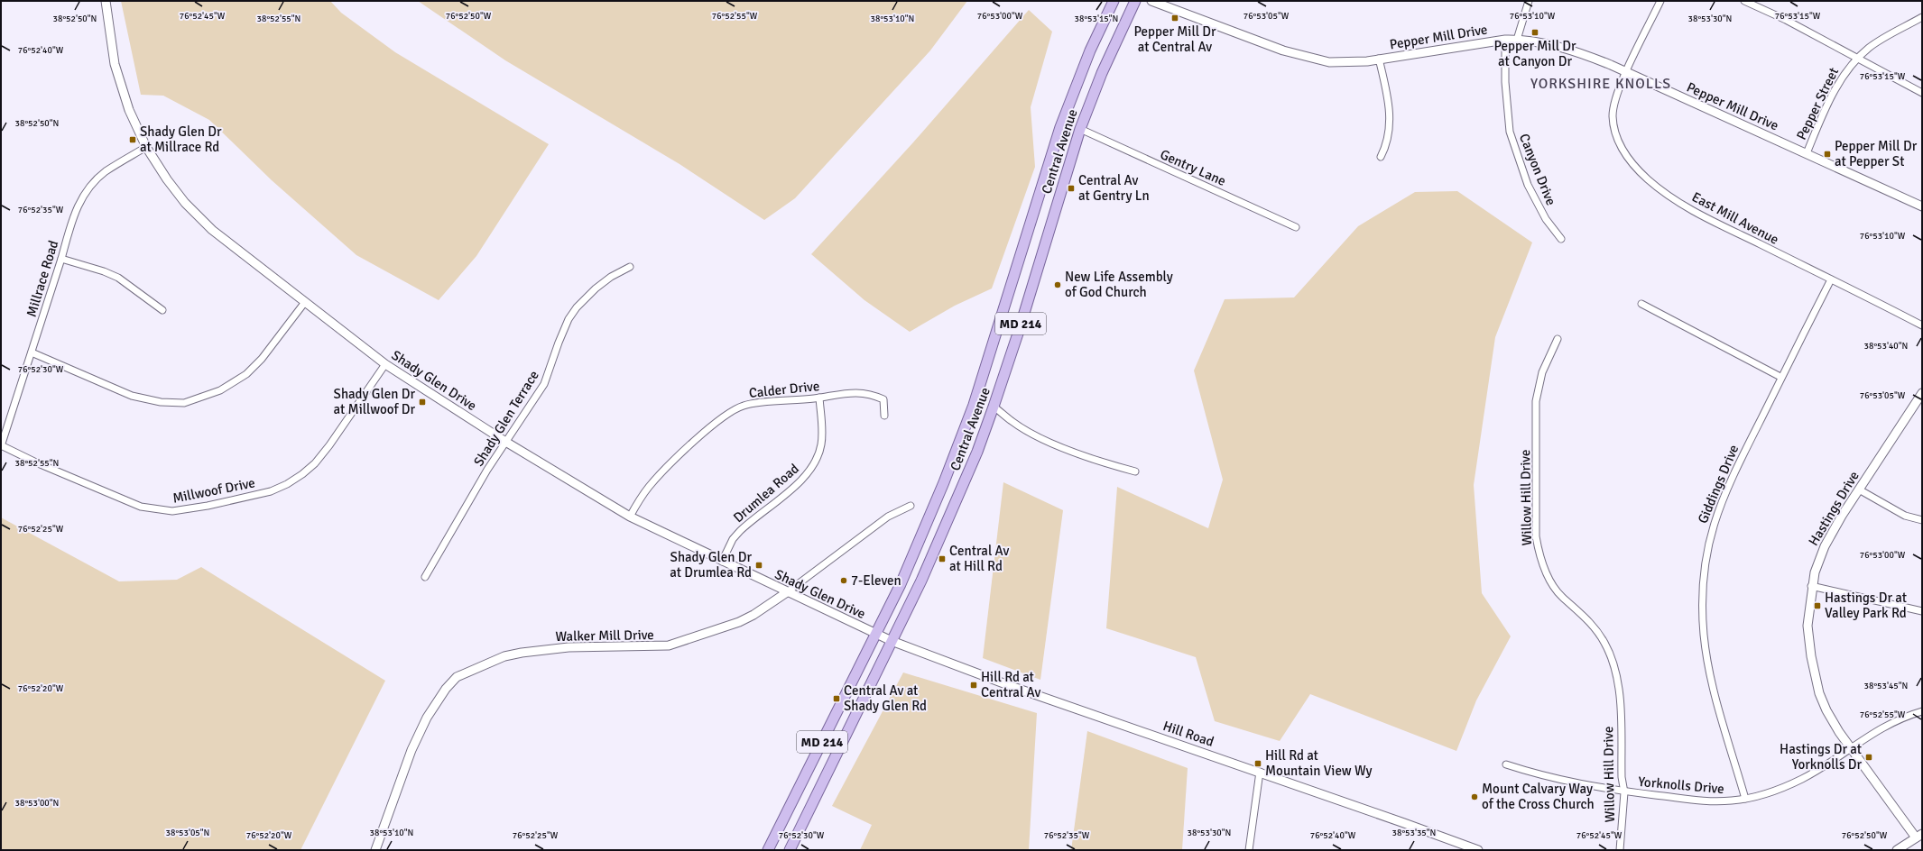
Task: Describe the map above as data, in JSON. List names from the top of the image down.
{
  "streets": {
    "main road": ["Central Avenue", "MD 214"],
    "street": [
      "Pepper Mill Drive",
      "Pepper Street",
      "Gentry Lane",
      "Canyon Drive",
      "East Mill Avenue",
      "Millrace Road",
      "Shady Glen Drive",
      "Calder Drive",
      "Shady Glen Terrace",
      "Giddings Drive",
      "Millwoof Drive",
      "Drumlea Road",
      "Willow Hill Drive",
      "Hastings Drive",
      "Walker Mill Drive",
      "Hill Road",
      "Yorknolls Drive"
    ]
  },
  "crossings": [
    ["Pepper Mill Drive", "Pepper Street"],
    ["Pepper Mill Drive", "Canyon Drive"],
    ["Pepper Mill Drive", "East Mill Avenue"],
    ["Central Avenue", "Gentry Lane"],
    ["Central Avenue", "Shady Glen Drive"],
    ["Central Avenue", "Hill Road"],
    ["East Mill Avenue", "Giddings Drive"],
    ["Millrace Road", "Shady Glen Drive"],
    ["Millrace Road", "Millwoof Drive"],
    ["Shady Glen Drive", "Calder Drive"],
    ["Shady Glen Drive", "Shady Glen Terrace"],
    ["Shady Glen Drive", "Millwoof Drive"],
    ["Shady Glen Drive", "Drumlea Road"],
    ["Shady Glen Drive", "Walker Mill Drive"],
    ["Shady Glen Drive", "Hill Road"],
    ["Calder Drive", "Drumlea Road"],
    ["Giddings Drive", "Yorknolls Drive"],
    ["Willow Hill Drive", "Yorknolls Drive"],
    ["Hastings Drive", "Yorknolls Drive"]
  ],
  "districts": ["YORKSHIRE KNOLLS"],
  "places": {
    "transit": [
      "Pepper Mill Dr at Central Av",
      "Pepper Mill Dr at Canyon Dr",
      "Shady Glen Dr at Millrace Rd",
      "Pepper Mill Dr at Pepper St",
      "Central Av at Gentry Ln",
      "Shady Glen Dr at Millwoof Dr",
      "Central Av at Hill Rd",
      "Shady Glen Dr at Drumlea Rd",
      "Hastings Dr at Valley Park Rd",
      "Hill Rd at Central Av",
      "Central Av at Shady Glen Rd",
      "Hastings Dr at Yorknolls Dr",
      "Hill Rd at Mountain View Wy"
    ],
    "other": ["New Life Assembly of God Church", "7-Eleven", "Mount Calvary Way of the Cross Church"]
  },
  "coordinates": [
    "76°52'45\"W",
    "76°52'50\"W",
    "76°52'55\"W",
    "76°53'00\"W",
    "76°53'05\"W",
    "76°53'10\"W",
    "76°53'15\"W",
    "38°53'10\"N",
    "38°53'15\"N",
    "38°53'30\"N",
    "38°52'50\"N",
    "38°52'55\"N",
    "76°52'40\"W",
    "76°52'35\"W",
    "38°53'40\"N",
    "76°52'30\"W",
    "76°52'25\"W",
    "38°53'45\"N",
    "76°52'20\"W",
    "38°53'00\"N",
    "38°53'05\"N",
    "38°53'35\"N"
  ]
}
